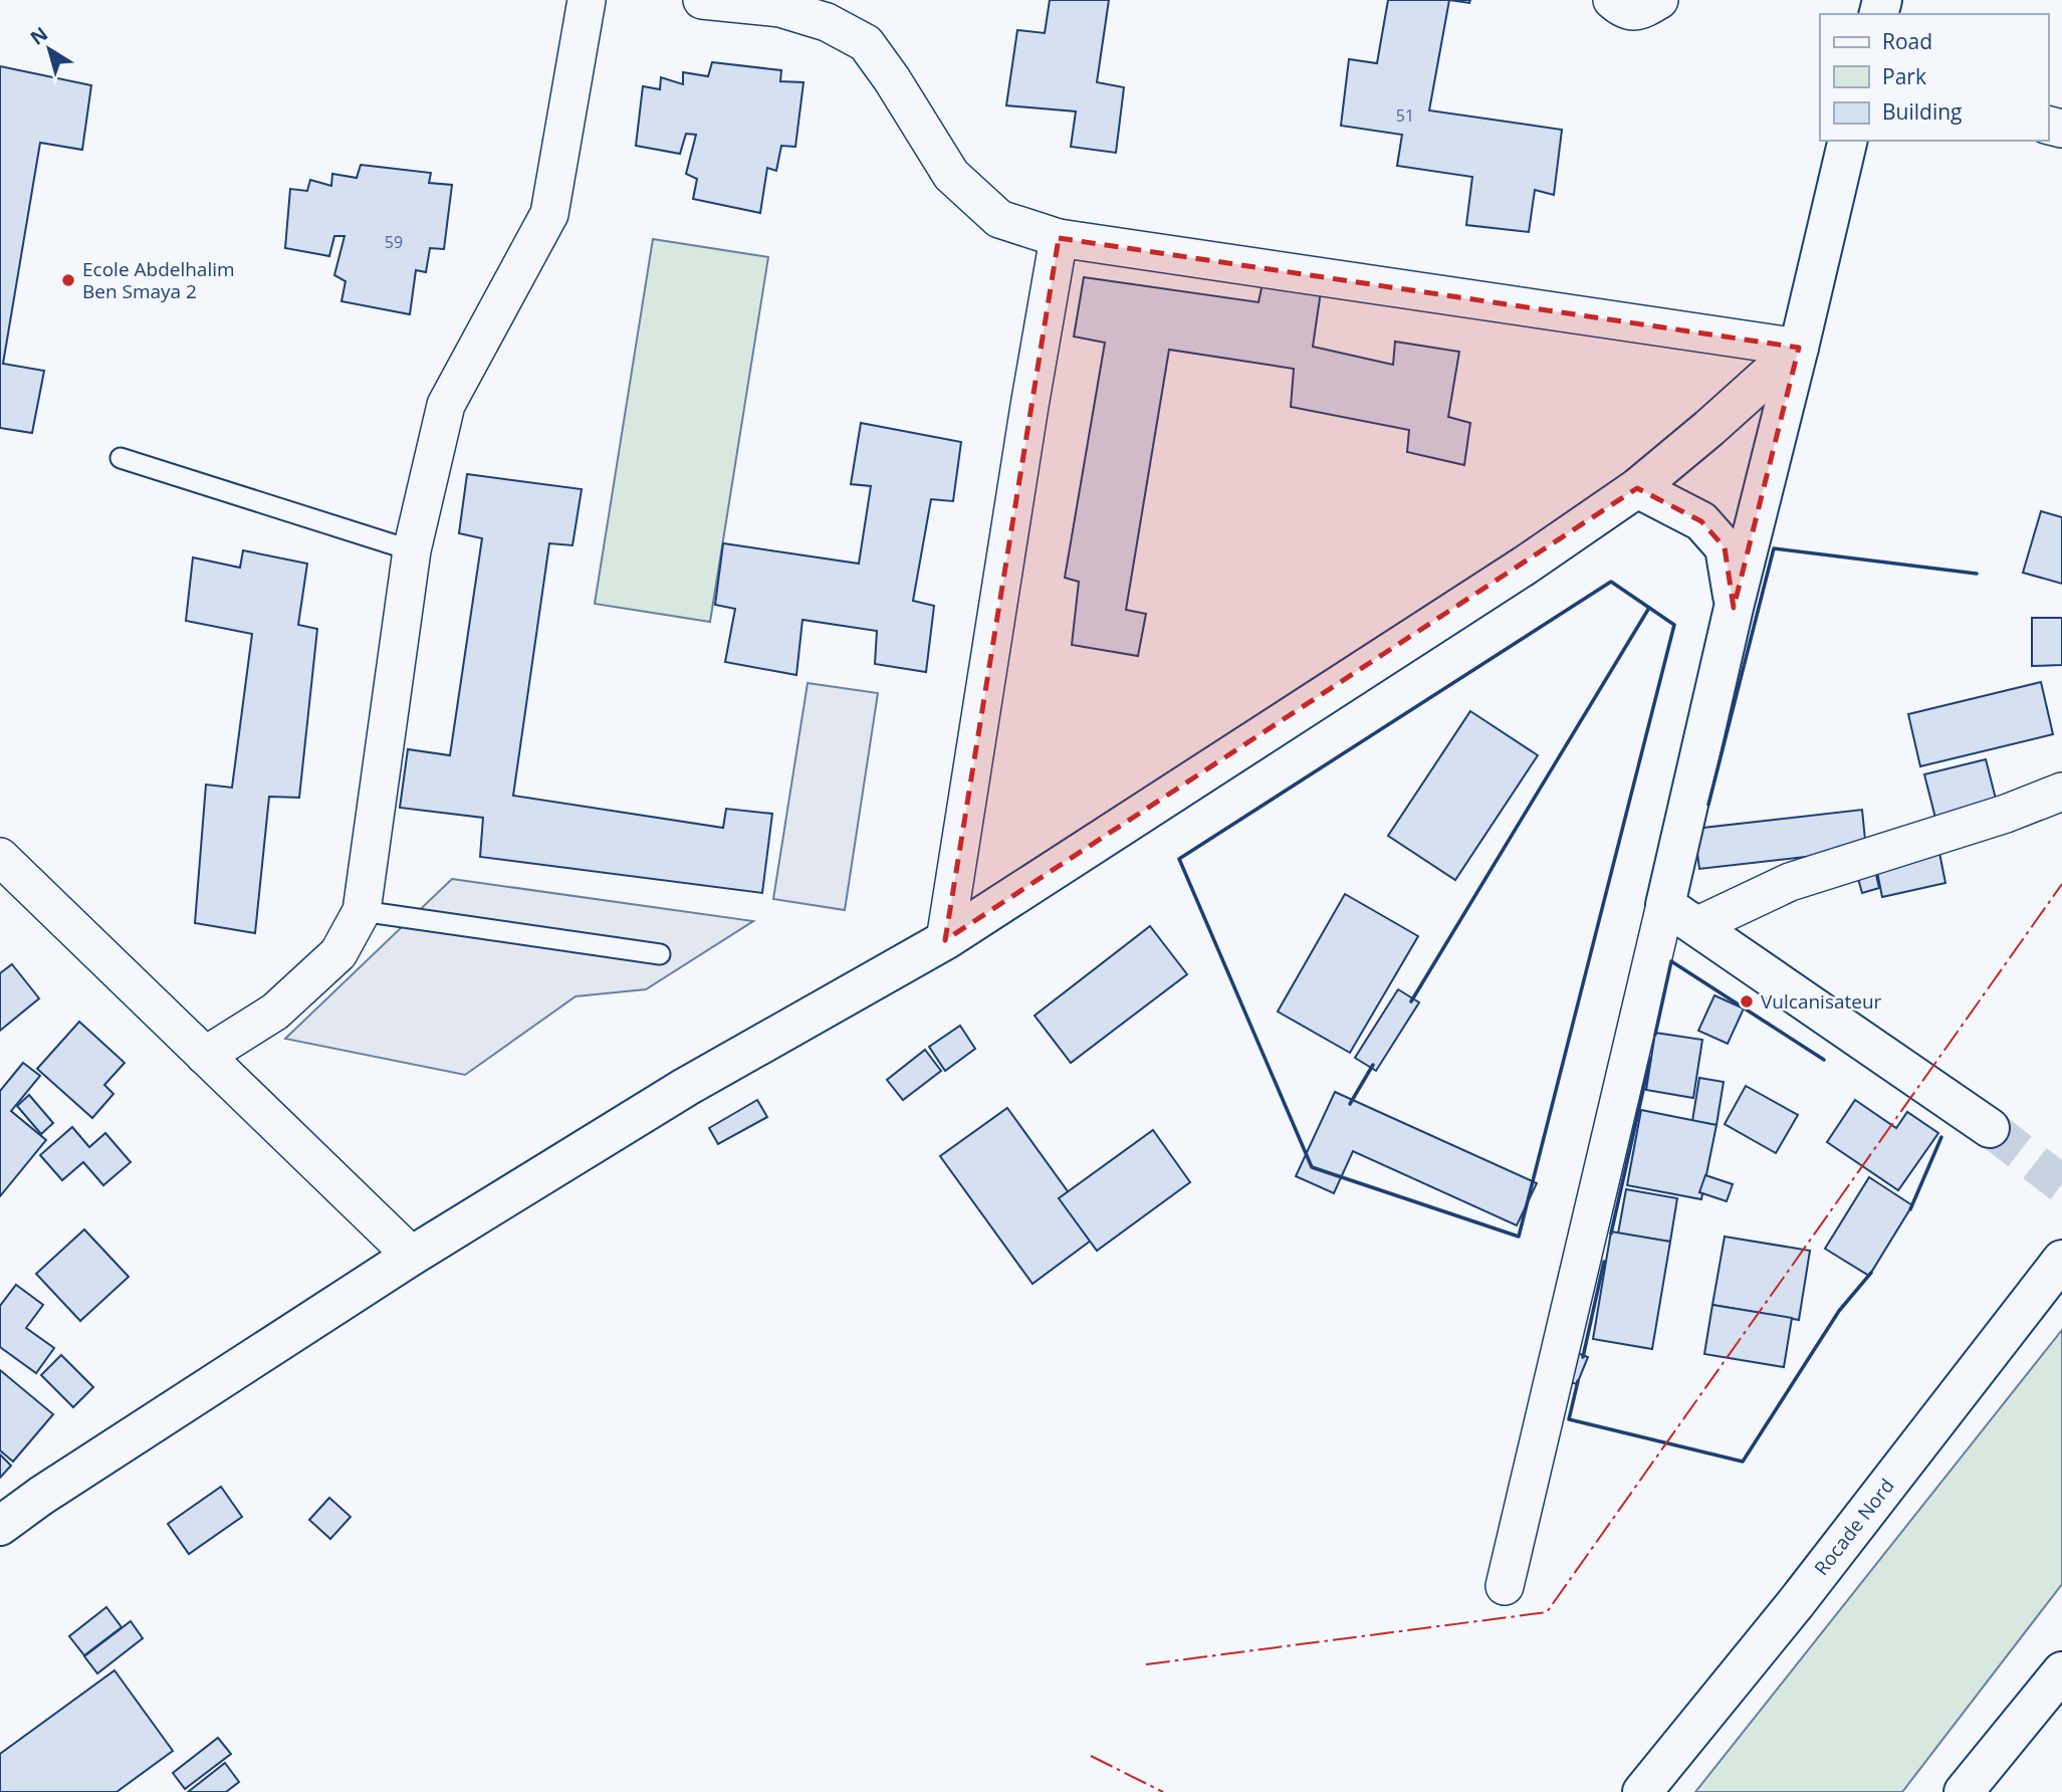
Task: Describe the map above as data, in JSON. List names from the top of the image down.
{
  "streets": {
    "main road": ["Rocade Nord"]
  },
  "places": ["Ecole Abdelhalim Ben Smaya 2", "Vulcanisateur"],
  "house_numbers": ["51", "59"],
  "legend": ["Road", "Park", "Building"],
  "north": "top left"
}
